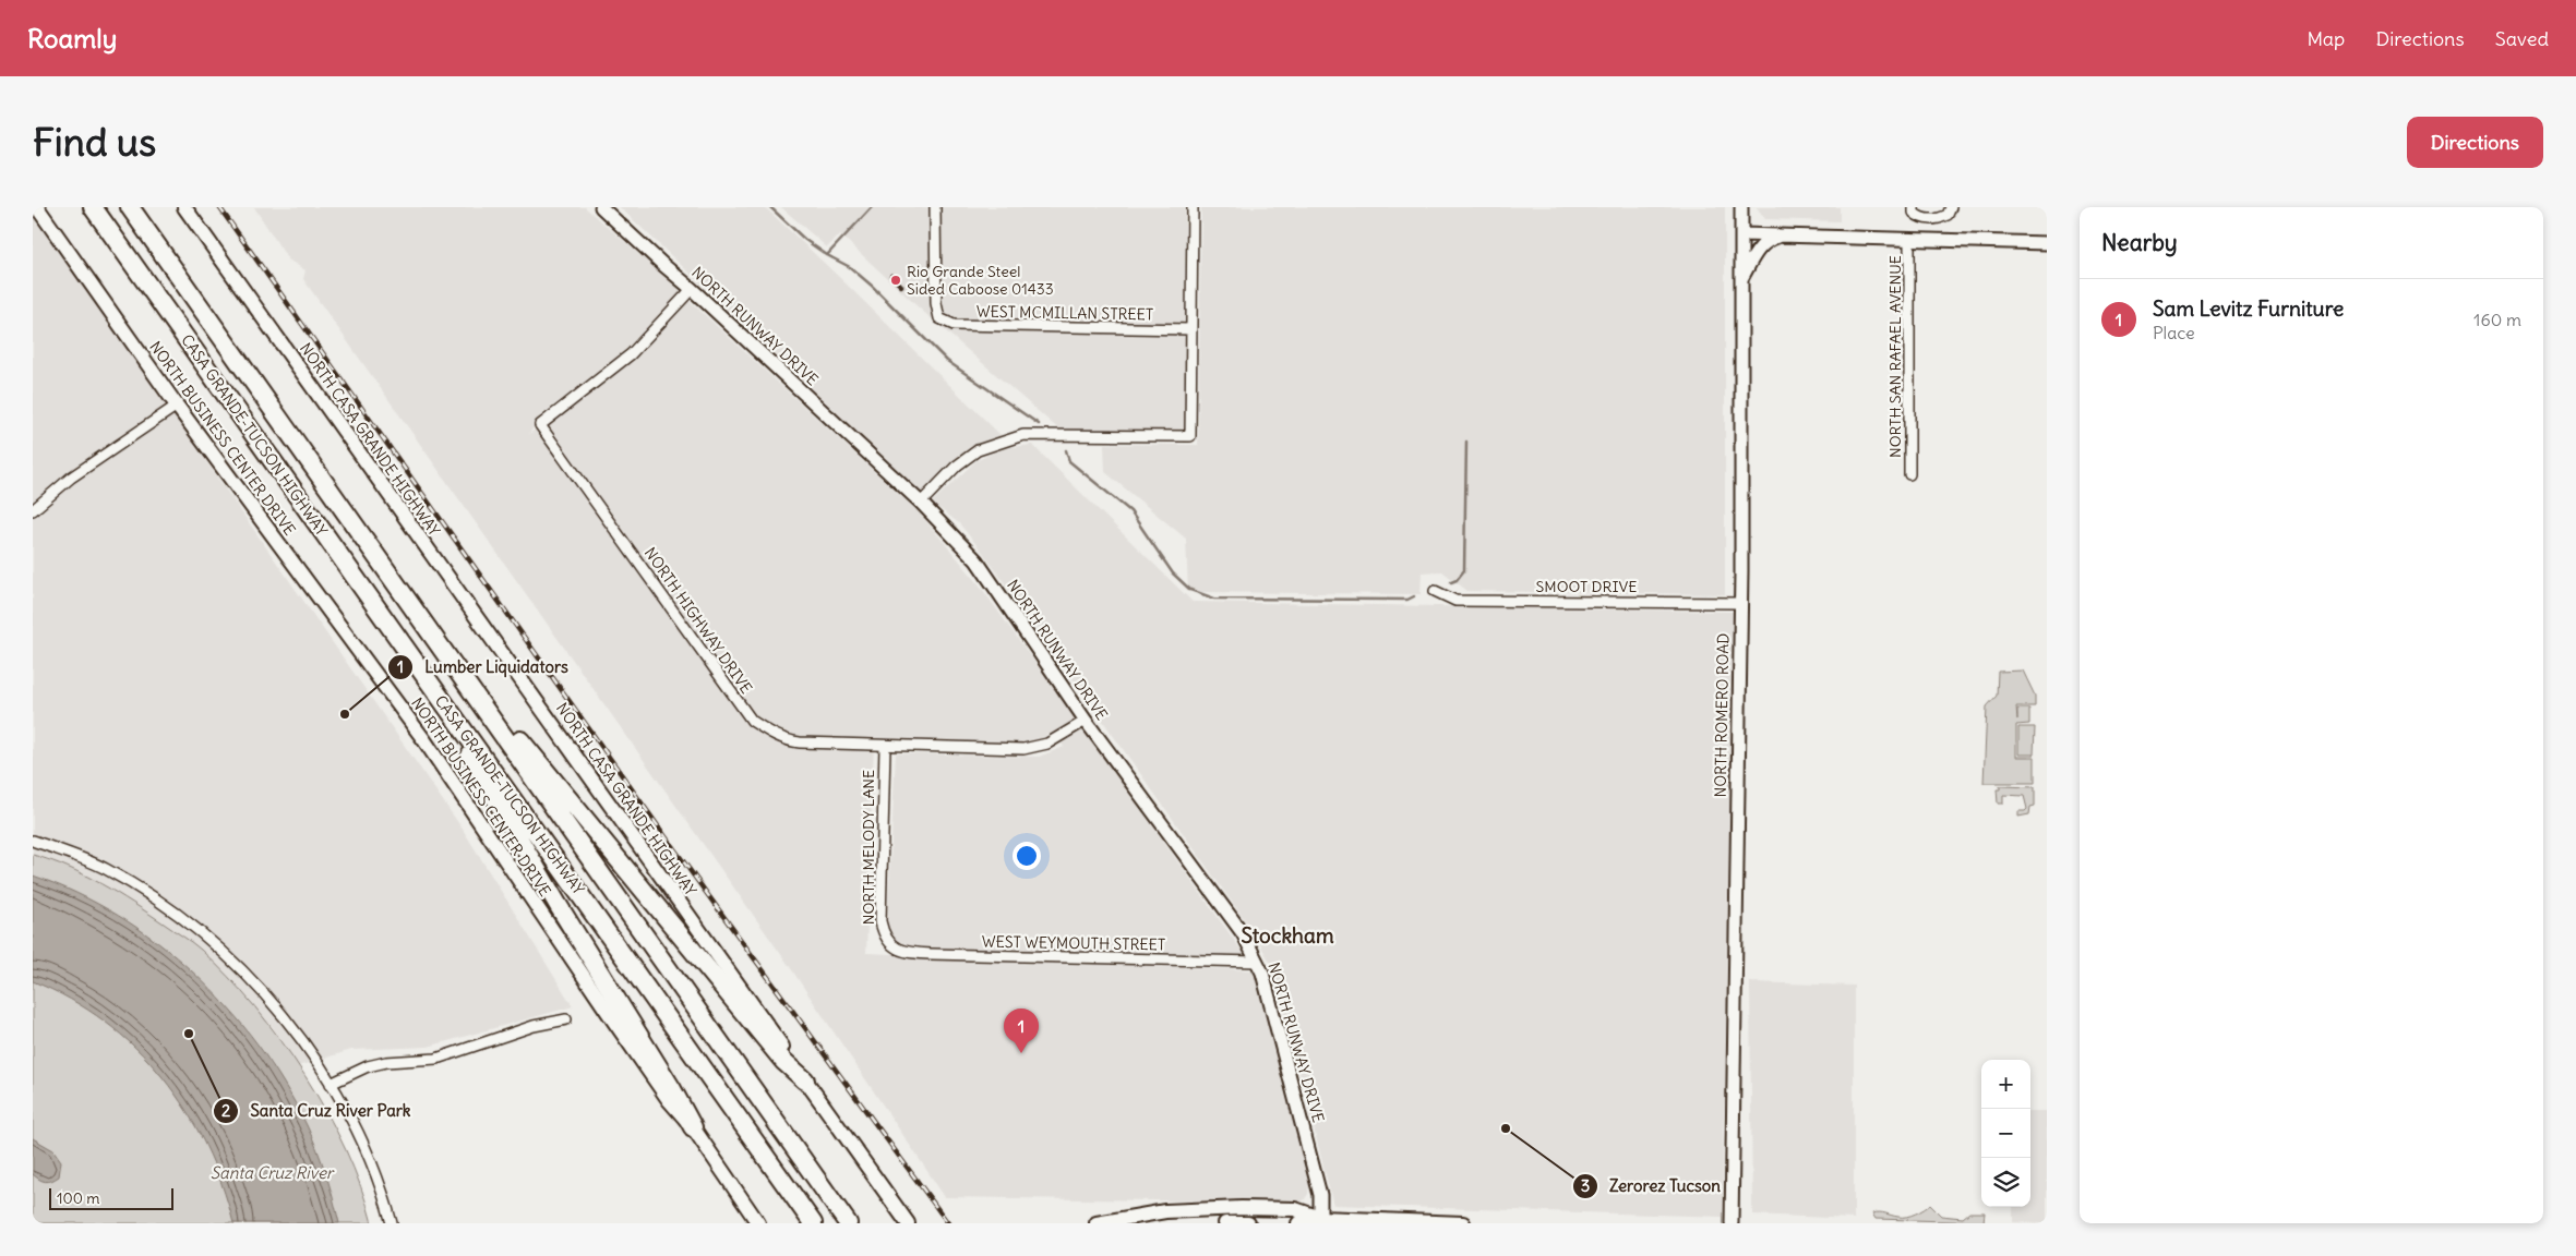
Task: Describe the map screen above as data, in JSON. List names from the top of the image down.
{
  "streets": {
    "highway": ["CASA GRANDE-TUCSON HIGHWAY"],
    "main road": ["NORTH BUSINESS CENTER DRIVE", "NORTH CASA GRANDE HIGHWAY"],
    "street": [
      "WEST MCMILLAN STREET",
      "NORTH RUNWAY DRIVE",
      "NORTH SAN RAFAEL AVENUE",
      "SMOOT DRIVE",
      "NORTH HIGHWAY DRIVE",
      "NORTH ROMERO ROAD",
      "NORTH MELODY LANE",
      "WEST WEYMOUTH STREET"
    ]
  },
  "crossings": [
    ["NORTH RUNWAY DRIVE", "NORTH HIGHWAY DRIVE"],
    ["NORTH RUNWAY DRIVE", "WEST WEYMOUTH STREET"],
    ["SMOOT DRIVE", "NORTH ROMERO ROAD"],
    ["NORTH HIGHWAY DRIVE", "NORTH MELODY LANE"],
    ["NORTH MELODY LANE", "WEST WEYMOUTH STREET"]
  ],
  "districts": ["Stockham"],
  "water": ["Santa Cruz River"],
  "places": [
    "Rio Grande Steel Sided Caboose 01433",
    "Lumber Liquidators",
    "Santa Cruz River Park",
    "Zerorez Tucson"
  ],
  "scale_bar": "100 m",
  "page": {
    "header": "Roamly",
    "nav": ["Map", "Directions", "Saved"],
    "buttons": "Directions",
    "title": "Find us",
    "heading": "Nearby",
    "list": [
      {
        "mark": "1",
        "name": "Sam Levitz Furniture",
        "note": "Place",
        "value": "160 m"
      }
    ],
    "pins": "1",
    "map_buttons": ["+", "−"],
    "scale": "100 m"
  }
}
